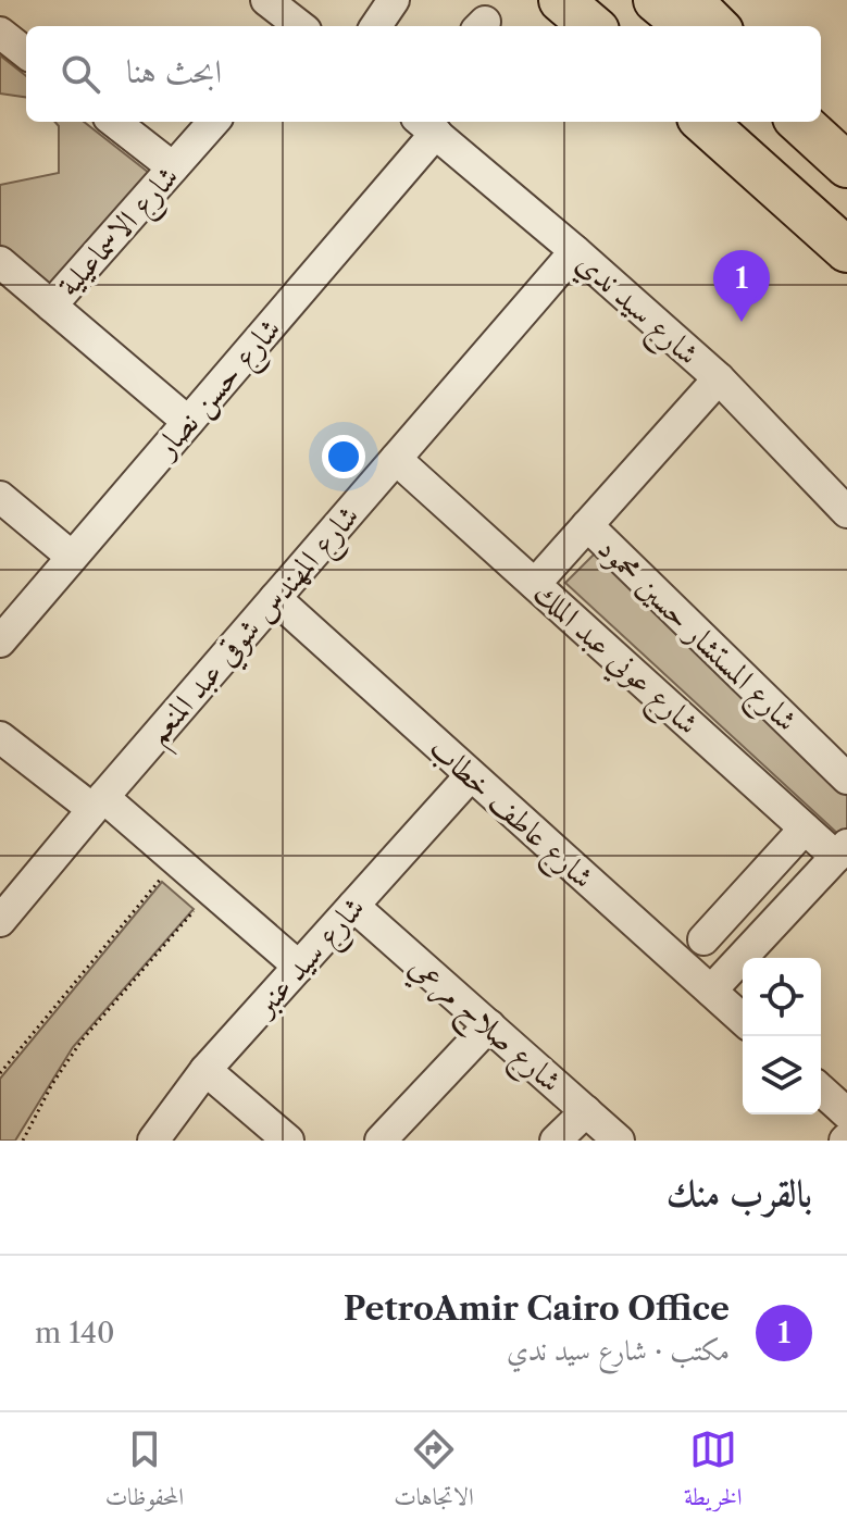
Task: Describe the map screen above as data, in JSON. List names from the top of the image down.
{
  "streets": {
    "street": [
      "شارع الاسماعيلية",
      "شارع سيد ندي",
      "شارع حسن نصار",
      "شارع المهندس شوقي عبد المنعم",
      "شارع المستشار حسين محمود",
      "شارع عوني عبد الملك",
      "شارع عاطف خطاب",
      "شارع سيد عنبر",
      "شارع صلاح مرعي"
    ]
  },
  "crossings": [
    ["شارع سيد ندي", "شارع حسن نصار"],
    ["شارع سيد ندي", "شارع المهندس شوقي عبد المنعم"],
    ["شارع المهندس شوقي عبد المنعم", "شارع عوني عبد الملك"],
    ["شارع المهندس شوقي عبد المنعم", "شارع عاطف خطاب"],
    ["شارع عاطف خطاب", "شارع سيد عنبر"],
    ["شارع سيد عنبر", "شارع صلاح مرعي"]
  ],
  "page": {
    "search": "ابحث هنا",
    "pins": "1",
    "heading": "بالقرب منك",
    "list": [
      {
        "mark": "1",
        "name": "PetroAmir Cairo Office",
        "note": "مكتب · شارع سيد ندي",
        "value": "140 m"
      }
    ],
    "nav": ["الخريطة", "الاتجاهات", "المحفوظات"]
  }
}
